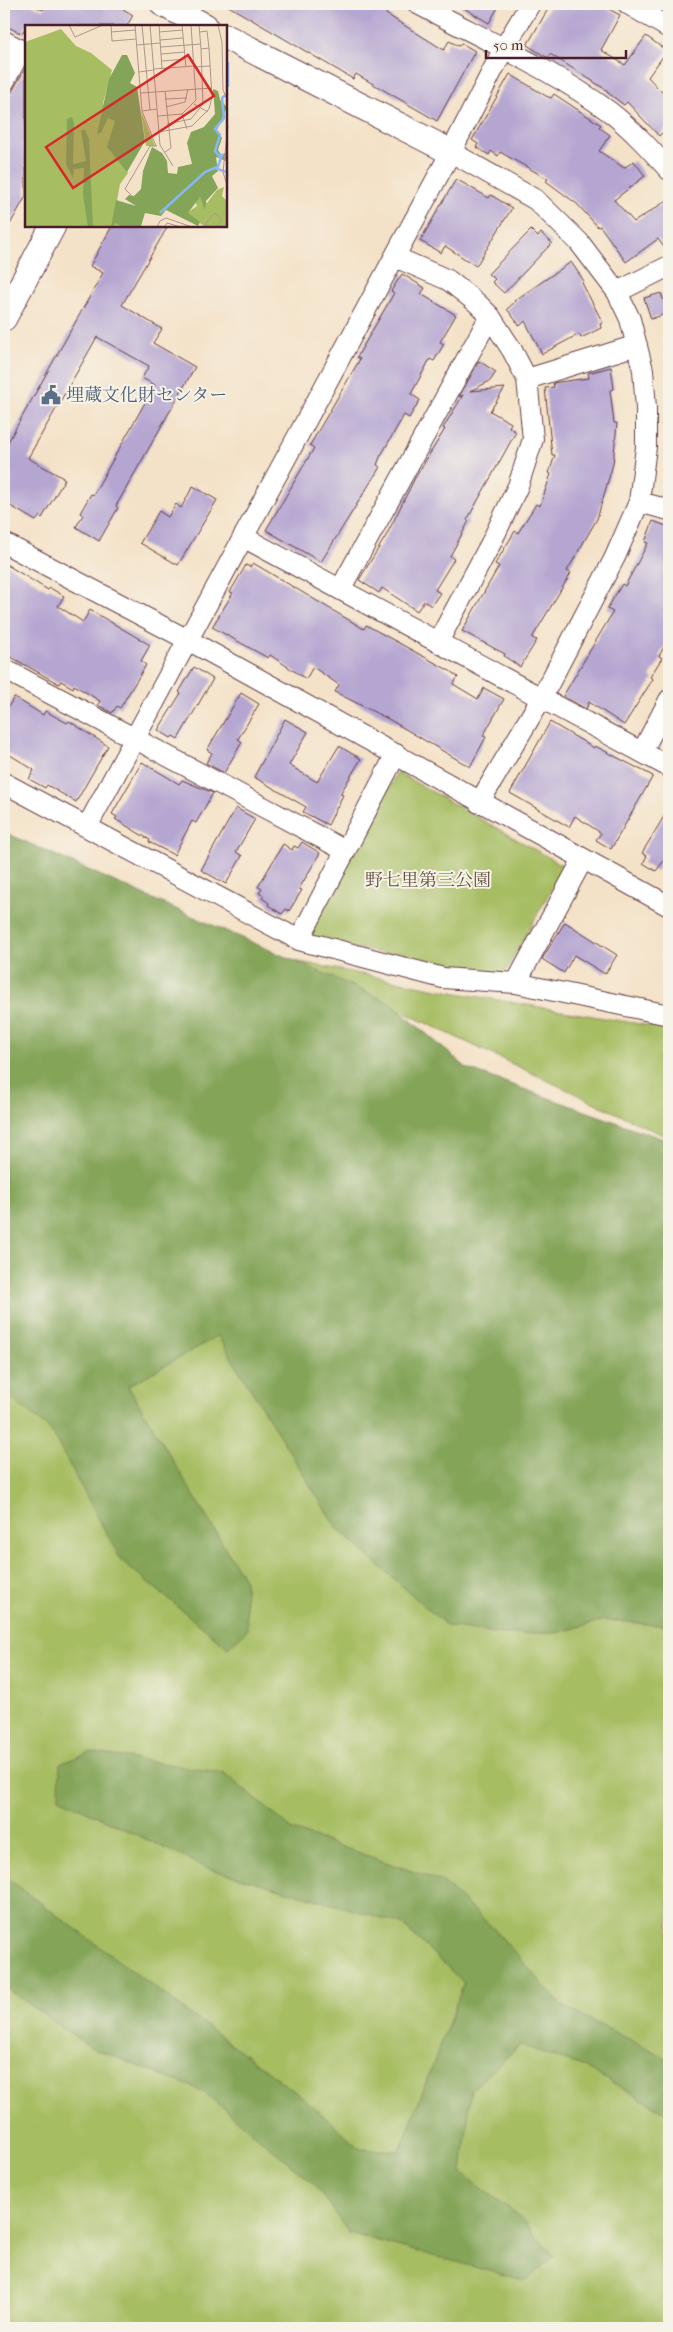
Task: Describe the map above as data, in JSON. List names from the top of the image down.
{
  "parks": ["野七里第三公園"],
  "places": {
    "public building": ["埋蔵文化財センター"]
  },
  "scale_bar": "50 m"
}
